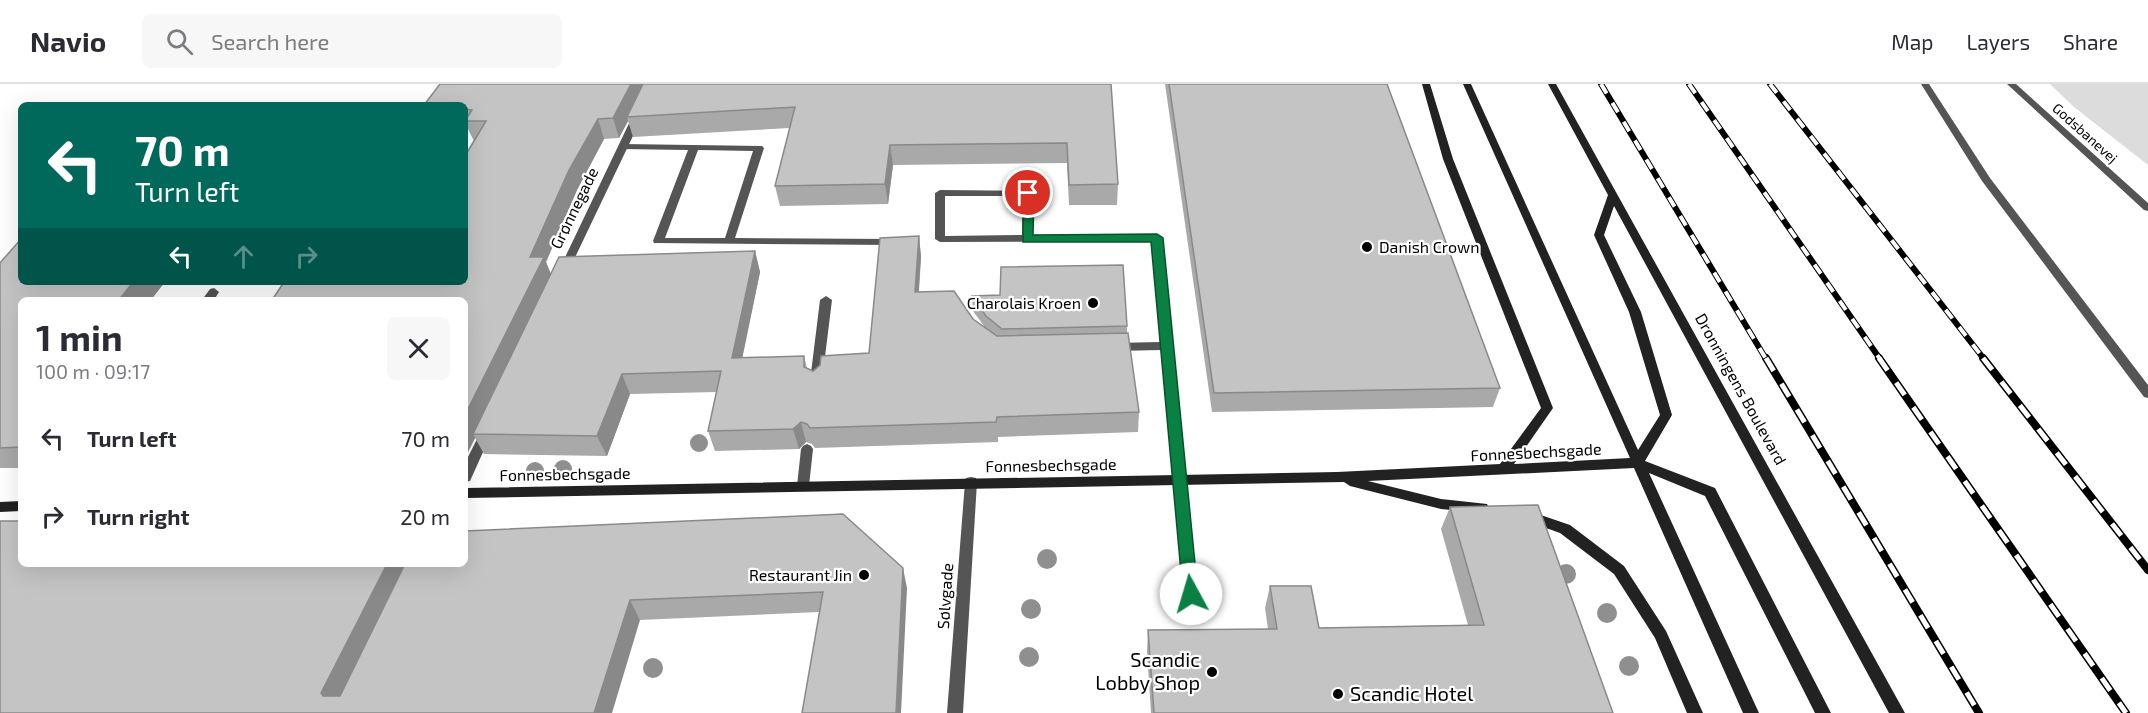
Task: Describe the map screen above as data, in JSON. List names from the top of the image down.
{
  "streets": {
    "main road": ["Dronningens Boulevard", "Fonnesbechsgade"],
    "street": ["Godsbanevej", "Grønnegade", "Sølvgade"]
  },
  "crossings": [
    ["Fonnesbechsgade", "Sølvgade"]
  ],
  "places": [
    "Danish Crown",
    "Charolais Kroen",
    "Restaurant Jin",
    "Scandic Lobby Shop",
    "Scandic Hotel"
  ],
  "page": {
    "header": "Navio",
    "search": "Search here",
    "nav": ["Map", "Layers", "Share"],
    "turn": ["70 m", "Turn left"],
    "heading": ["1 min", "100 m · 09:17"],
    "list": [
      {
        "name": "Turn left",
        "value": "70 m"
      },
      {
        "name": "Turn right",
        "value": "20 m"
      }
    ]
  }
}
